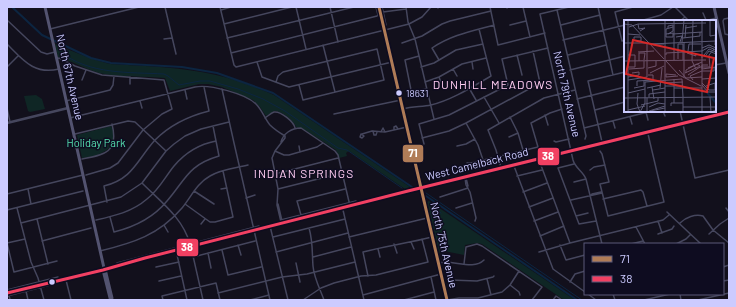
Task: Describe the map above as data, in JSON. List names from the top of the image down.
{
  "streets": {
    "main road": ["North 67th Avenue", "West Camelback Road", "North 75th Avenue"],
    "street": ["North 79th Avenue"]
  },
  "crossings": [
    ["North 67th Avenue", "West Camelback Road"],
    ["North 79th Avenue", "West Camelback Road"],
    ["West Camelback Road", "North 75th Avenue"]
  ],
  "districts": ["DUNHILL MEADOWS", "INDIAN SPRINGS"],
  "parks": ["Holiday Park"],
  "places": ["18631"],
  "lines": ["transit line 71", "transit line 38"],
  "legend": ["71", "38"]
}
